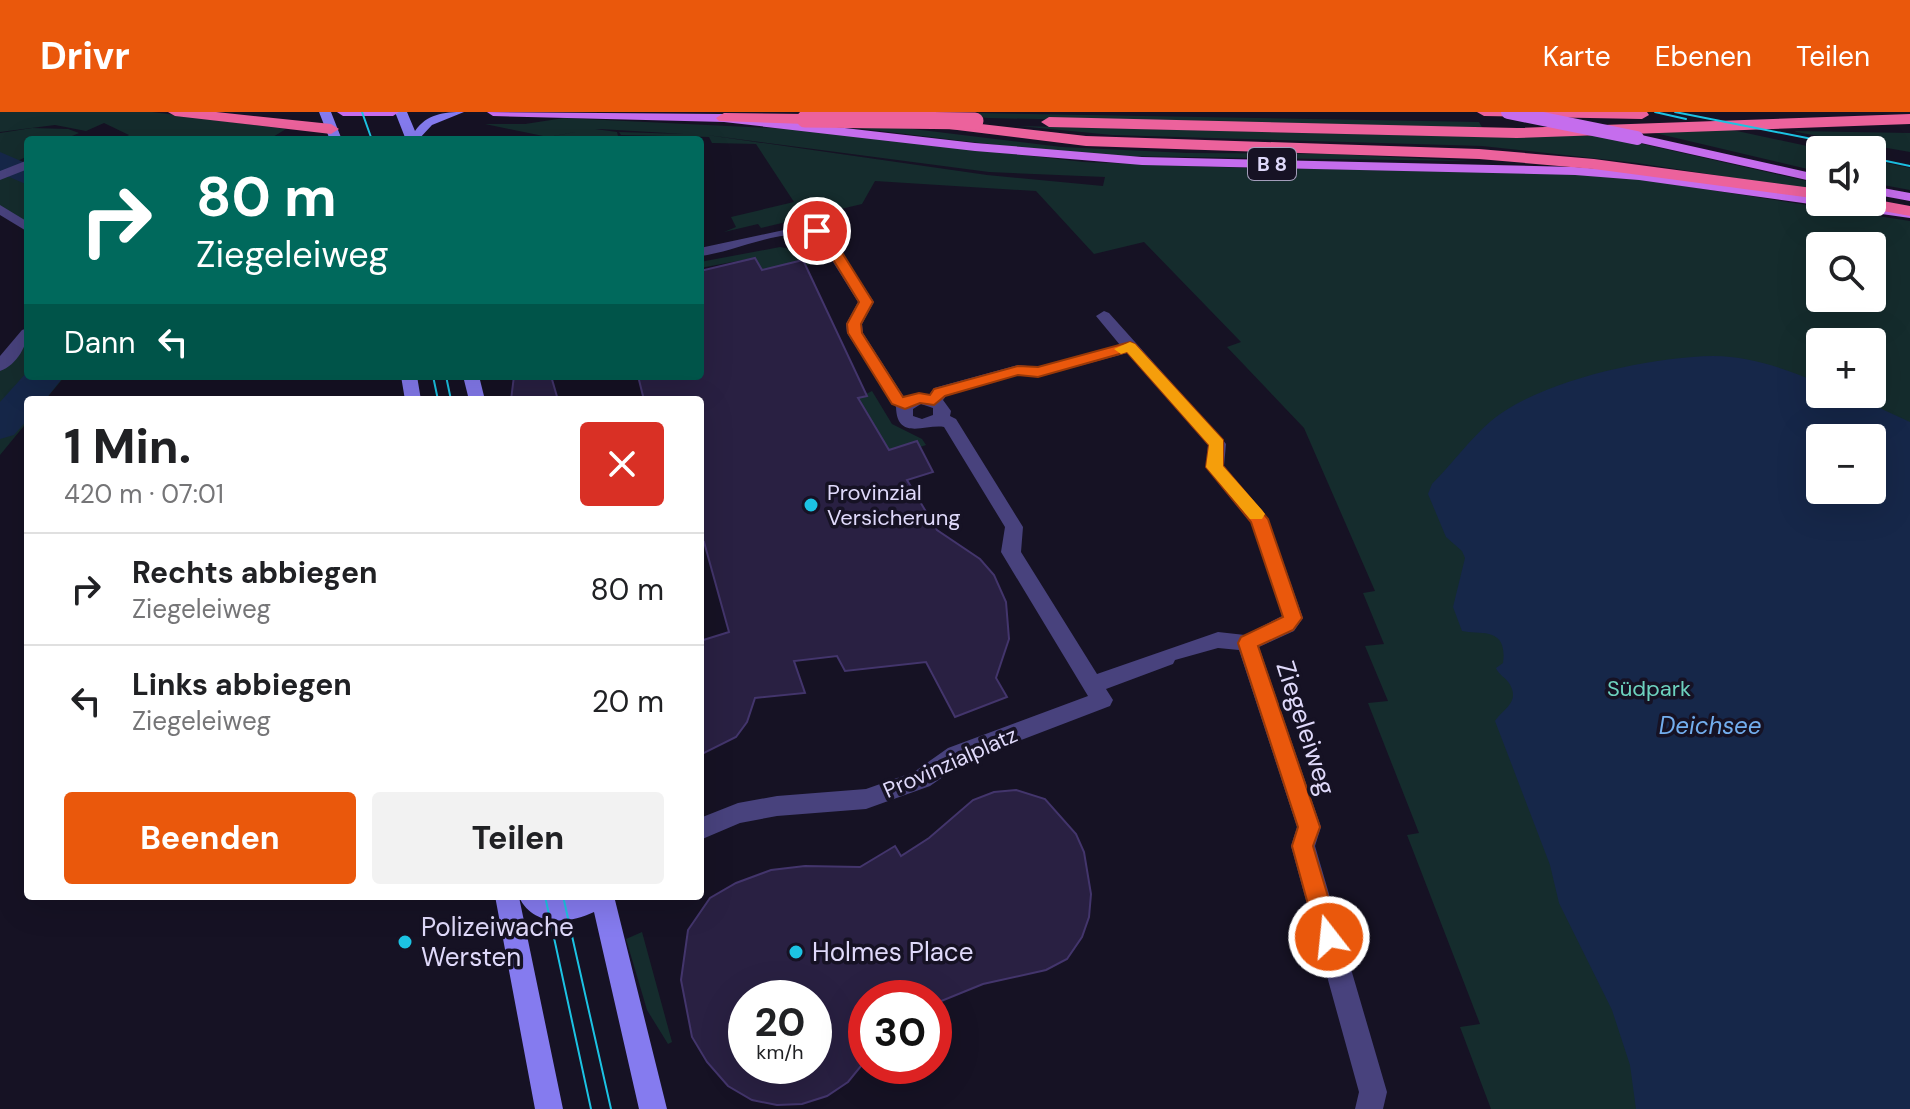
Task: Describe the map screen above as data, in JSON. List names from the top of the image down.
{
  "streets": {
    "main road": ["B 8"],
    "street": ["Ziegeleiweg", "Provinzialplatz"]
  },
  "crossings": [
    ["Ziegeleiweg", "Provinzialplatz"]
  ],
  "water": ["Deichsee"],
  "parks": ["Südpark"],
  "places": ["Provinzial Versicherung", "Polizeiwache Wersten", "Holmes Place"],
  "page": {
    "header": "Drivr",
    "nav": ["Karte", "Ebenen", "Teilen"],
    "map_buttons": ["+", "−"],
    "turn": ["80 m", "Ziegeleiweg"],
    "then": "Dann",
    "heading": ["1 Min.", "420 m · 07:01"],
    "list": [
      {
        "name": "Rechts abbiegen",
        "note": "Ziegeleiweg",
        "value": "80 m"
      },
      {
        "name": "Links abbiegen",
        "note": "Ziegeleiweg",
        "value": "20 m"
      }
    ],
    "buttons": ["Beenden", "Teilen"],
    "speed": "20 km/h",
    "limit": "30"
  }
}
